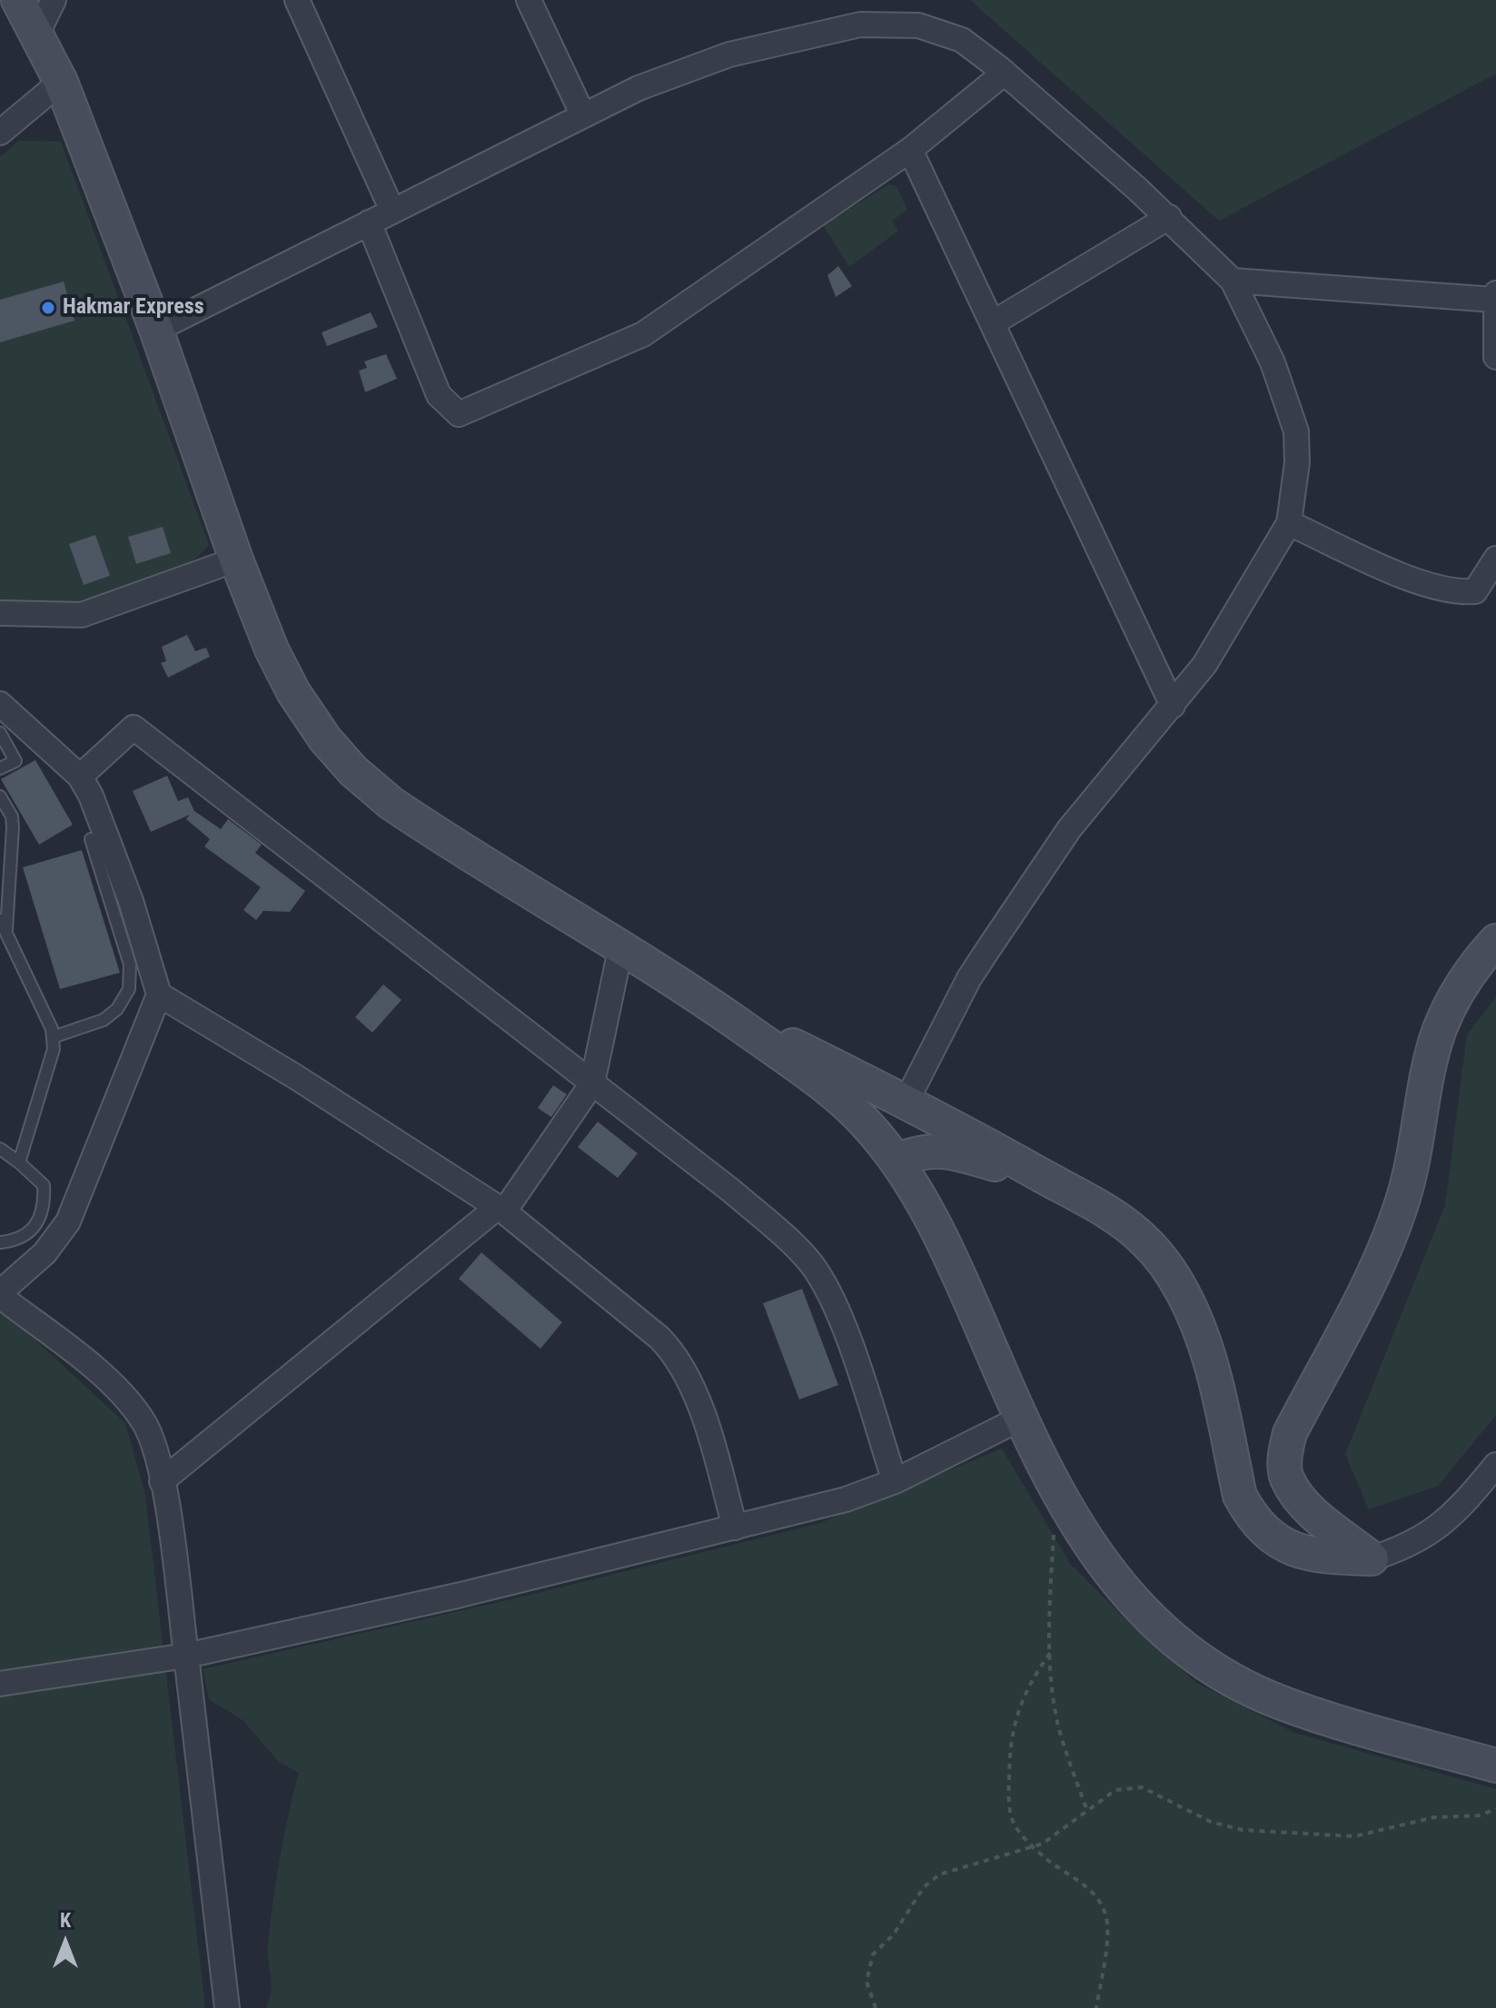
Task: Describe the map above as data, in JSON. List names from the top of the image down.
{
  "places": ["Hakmar Express"],
  "north": "top"
}
